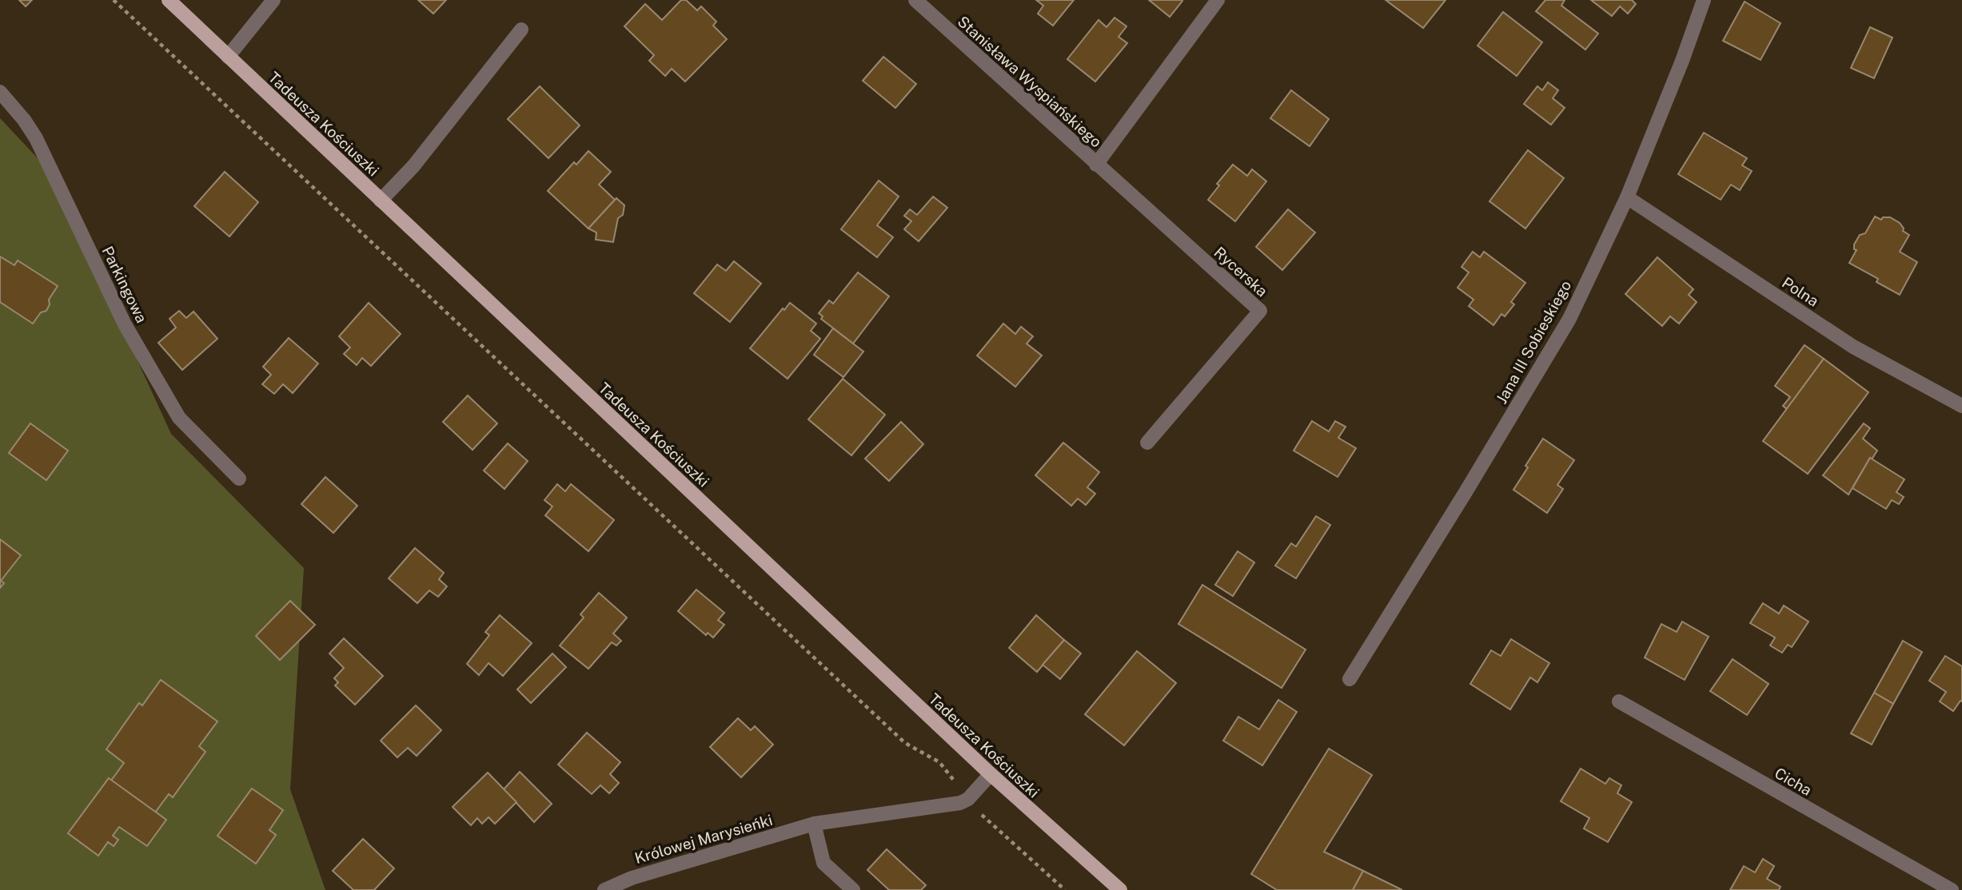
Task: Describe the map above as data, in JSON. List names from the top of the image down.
{
  "streets": {
    "main road": ["Tadeusza Kościuszki"],
    "street": [
      "Stanisława Wyspiańskiego",
      "Rycerska",
      "Parkingowa",
      "Polna",
      "Jana III Sobieskiego",
      "Cicha",
      "Królowej Marysieńki"
    ]
  },
  "crossings": [
    ["Stanisława Wyspiańskiego", "Rycerska"],
    ["Polna", "Jana III Sobieskiego"]
  ]
}
